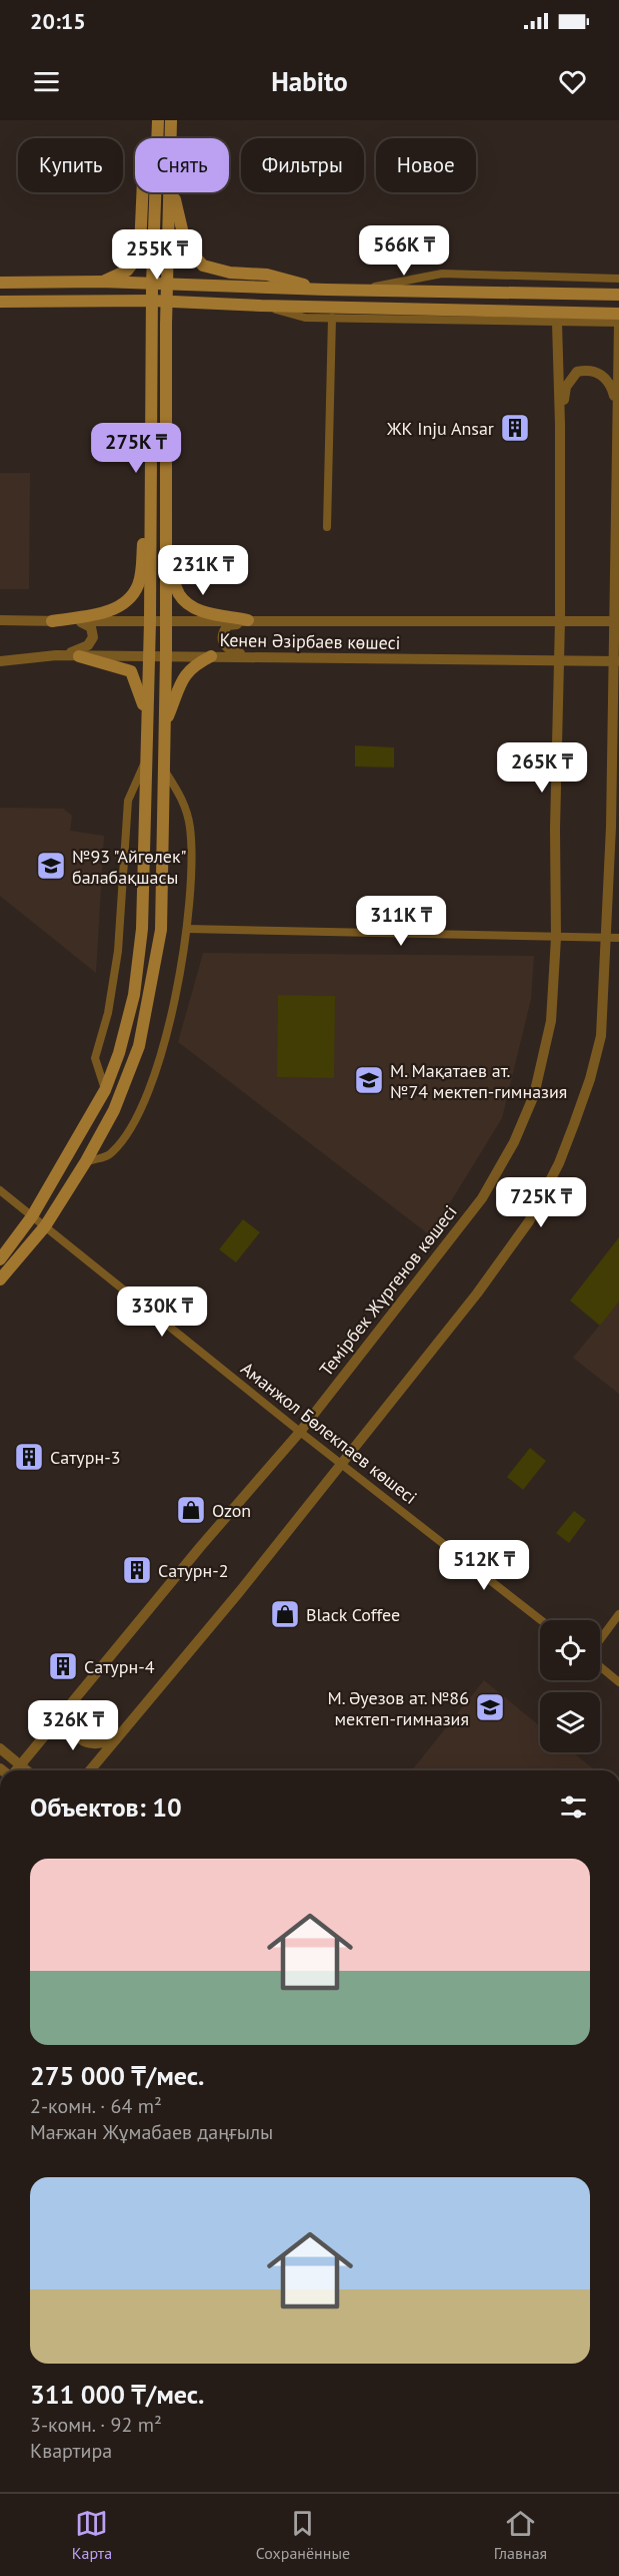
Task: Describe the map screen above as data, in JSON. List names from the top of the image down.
{
  "streets": {
    "street": ["Кенен Әзірбаев көшесі", "Темірбек Жүргенов көшесі", "Аманжол Бөлекпаев көшесі"]
  },
  "crossings": [
    ["Кенен Әзірбаев көшесі", "Темірбек Жүргенов көшесі"],
    ["Темірбек Жүргенов көшесі", "Аманжол Бөлекпаев көшесі"]
  ],
  "places": {
    "building": [
      "ЖК Inju Ansar",
      "Сатурн-3",
      "Сатурн-2",
      "Сатурн-4"
    ],
    "school or university": ["№93 \"Айгөлек\" балабақшасы", "М. Мақатаев ат. №74 мектеп-гимназия", "М. Әуезов ат. №86 мектеп-гимназия"],
    "shop": ["Ozon", "Black Coffee"]
  },
  "page": {
    "status": "20:15",
    "header": "Habito",
    "chip": [
      "Купить",
      "Снять",
      "Фильтры",
      "Новое"
    ],
    "price": [
      "566K ₸",
      "255K ₸",
      "275K ₸",
      "231K ₸",
      "265K ₸",
      "311K ₸",
      "725K ₸",
      "330K ₸",
      "512K ₸",
      "326K ₸"
    ],
    "heading": "Объектов: 10",
    "list": [
      {
        "name": "275 000 ₸/мес.",
        "note": "2-комн. · 64 m² · Мағжан Жұмабаев даңғылы"
      },
      {
        "name": "311 000 ₸/мес.",
        "note": "3-комн. · 92 m² · Квартира"
      }
    ],
    "tabs": ["Карта", "Сохранённые", "Главная"]
  }
}
